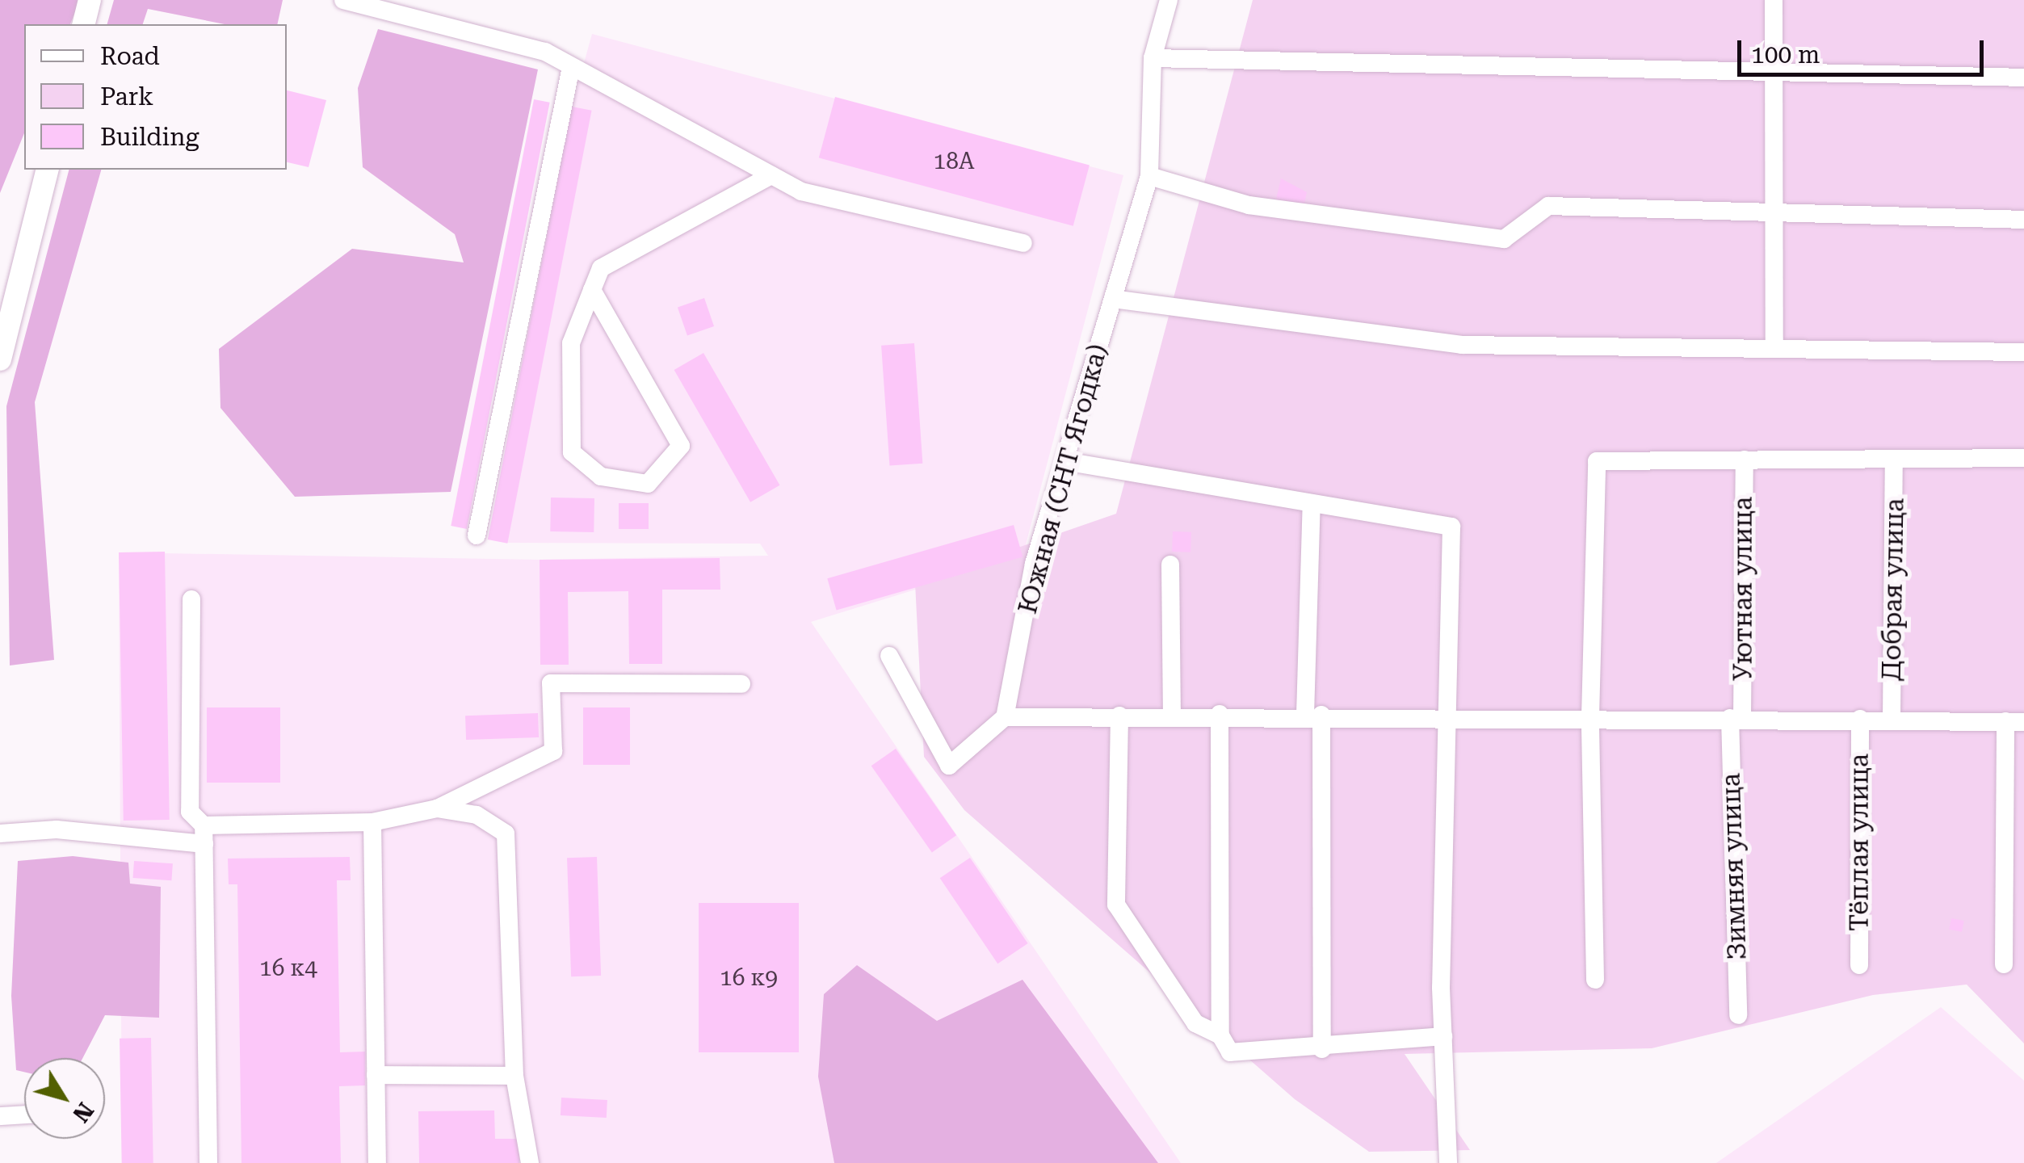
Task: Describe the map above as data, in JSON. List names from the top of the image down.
{
  "streets": {
    "street": [
      "Южная (СНТ Ягодка)",
      "Уютная улица",
      "Добрая улица",
      "Тёплая улица",
      "Зимняя улица"
    ]
  },
  "crossings": [
    ["Уютная улица", "Зимняя улица"]
  ],
  "house_numbers": ["18А", "16 к4", "16 к9"],
  "legend": ["Road", "Park", "Building"],
  "scale_bar": "100 m",
  "north": "bottom right"
}
